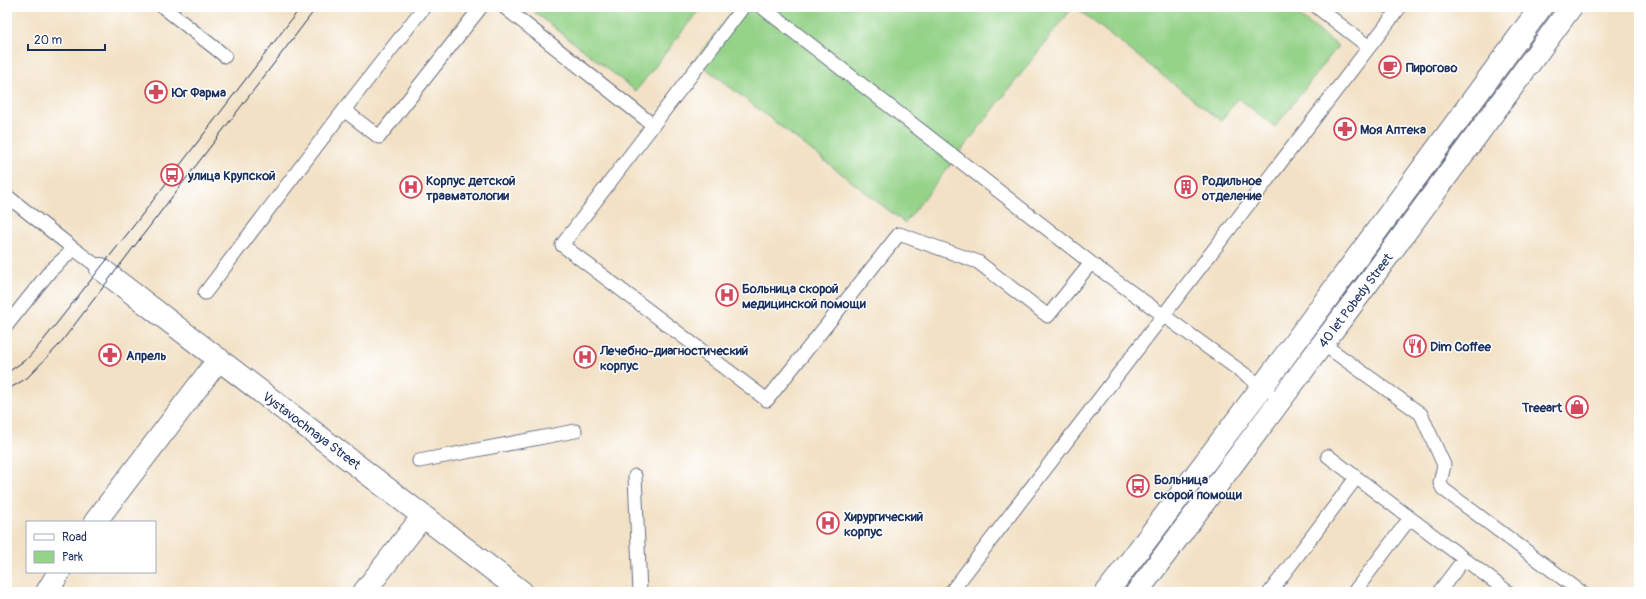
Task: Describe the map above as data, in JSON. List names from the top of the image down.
{
  "streets": {
    "main road": ["40 let Pobedy Street", "Vystavochnaya Street"]
  },
  "places": {
    "cafe": ["Пирогово"],
    "pharmacy": ["Юг Фарма", "Моя Аптека", "Апрель"],
    "bus stop": ["улица Крупской", "Больница скорой помощи"],
    "hospital": [
      "Корпус детской травматологии",
      "Больница скорой медицинской помощи",
      "Лечебно-диагностический корпус",
      "Хирургический корпус"
    ],
    "building": ["Родильное отделение"],
    "restaurant": ["Dim Coffee"],
    "shop": ["Treeart"]
  },
  "legend": ["Road", "Park"],
  "scale_bar": "20 m"
}
